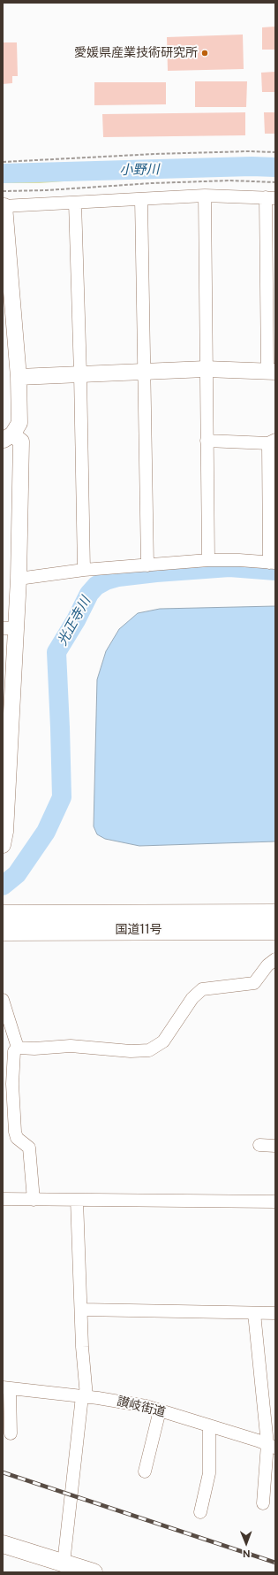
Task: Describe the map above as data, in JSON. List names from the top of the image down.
{
  "streets": {
    "highway": ["国道11号"],
    "street": ["讃岐街道"]
  },
  "water": ["小野川", "光正寺川"],
  "places": ["愛媛県産業技術研究所"],
  "north": "bottom"
}
